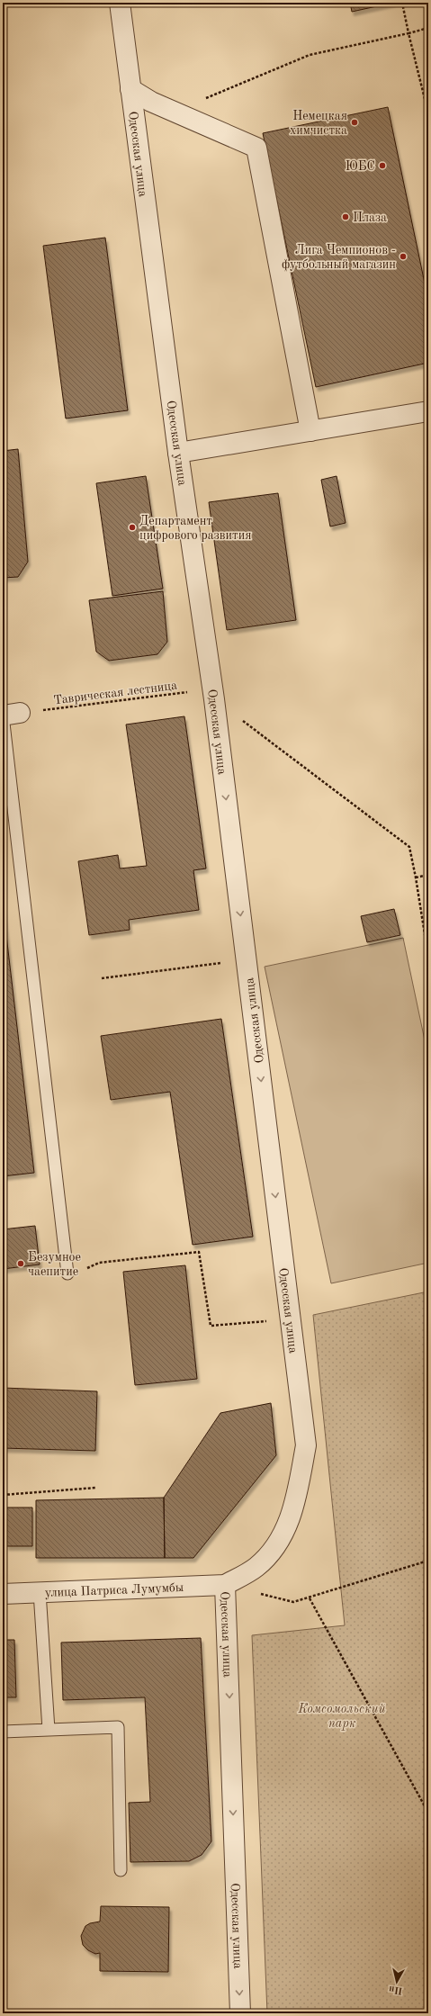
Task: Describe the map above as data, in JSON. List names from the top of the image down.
{
  "streets": {
    "street": ["Одесская улица", "улица Патриса Лумумбы"],
    "path": ["Таврическая лестница"]
  },
  "crossings": [
    ["Одесская улица", "Таврическая лестница"],
    ["Одесская улица", "улица Патриса Лумумбы"]
  ],
  "one_way": ["Одесская улица"],
  "parks": ["Комсомольский парк"],
  "places": [
    "Немецкая химчистка",
    "ЮБС",
    "Плаза",
    "Лига Чемпионов - футбольный магазин",
    "Департамент цифрового развития",
    "Безумное чаепитие"
  ],
  "north": "bottom"
}
